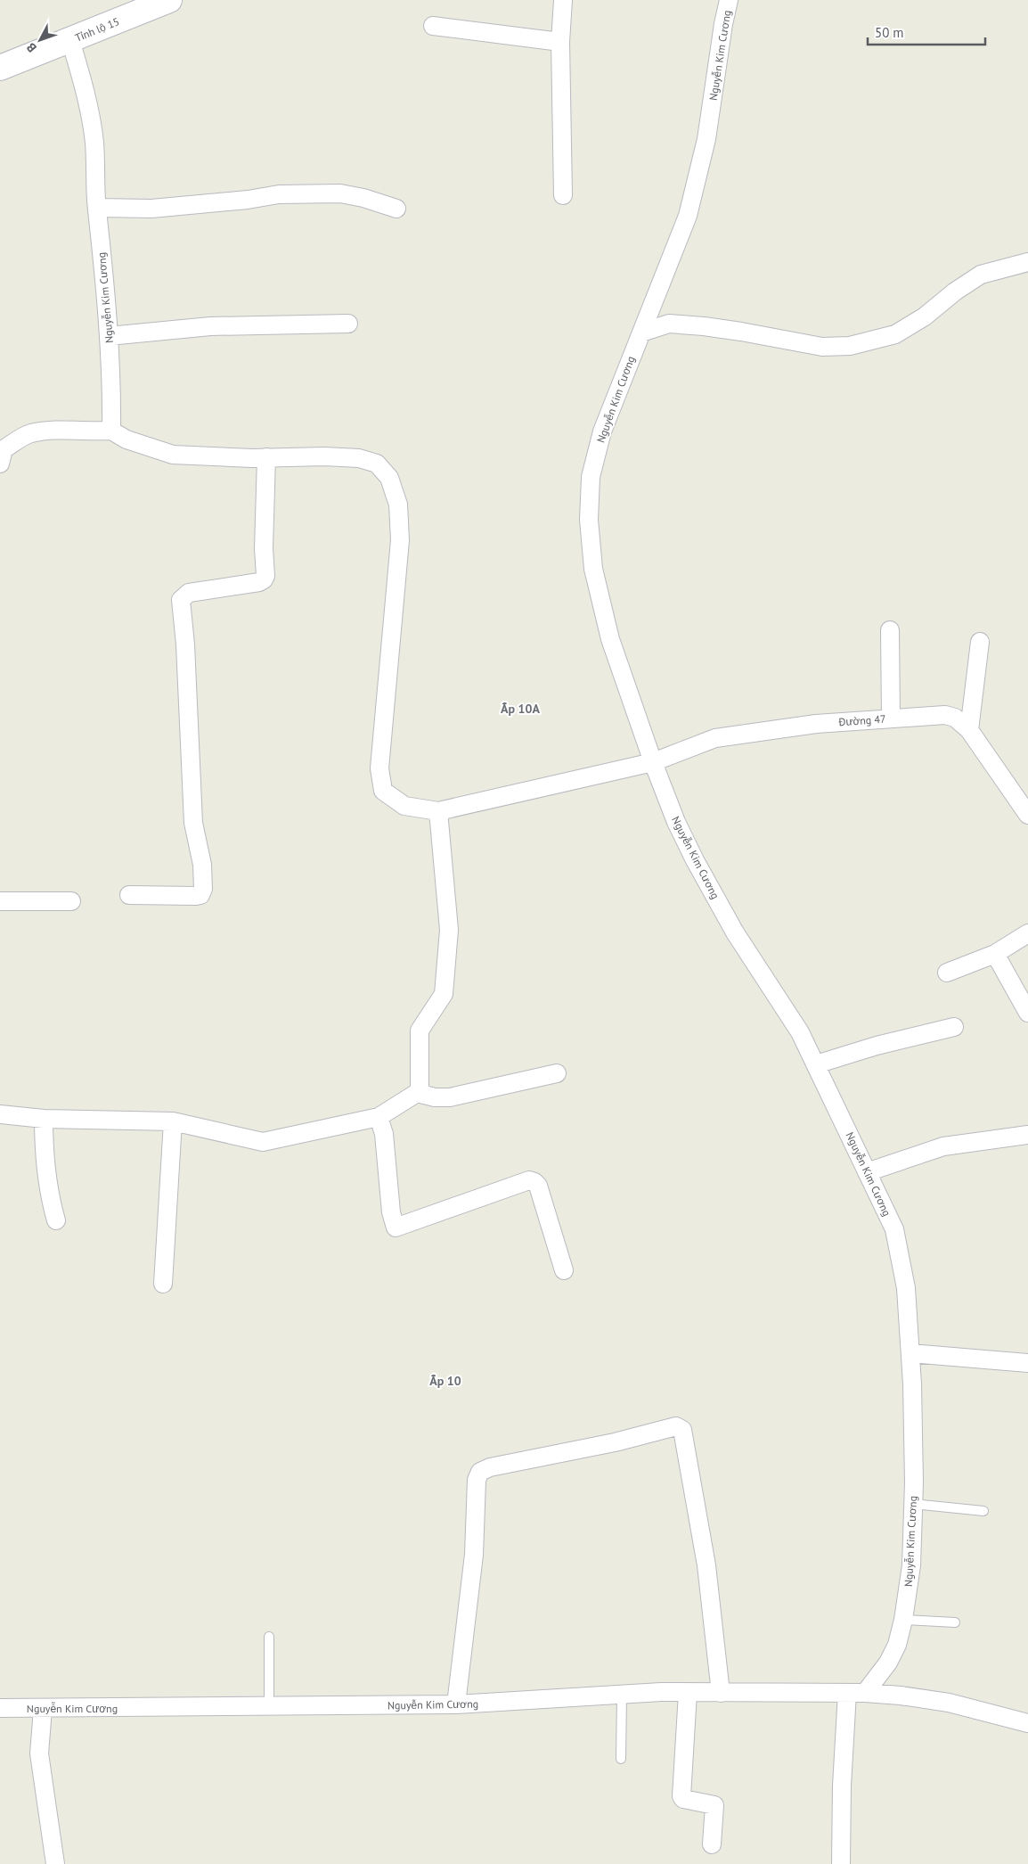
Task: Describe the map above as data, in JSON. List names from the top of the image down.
{
  "streets": {
    "main road": ["Tỉnh lộ 15"],
    "street": ["Nguyễn Kim Cương", "Đường 47"]
  },
  "crossings": [
    ["Tỉnh lộ 15", "Nguyễn Kim Cương"],
    ["Nguyễn Kim Cương", "Đường 47"]
  ],
  "districts": ["Ấp 10A", "Ấp 10"],
  "scale_bar": "50 m",
  "north": "bottom left"
}
